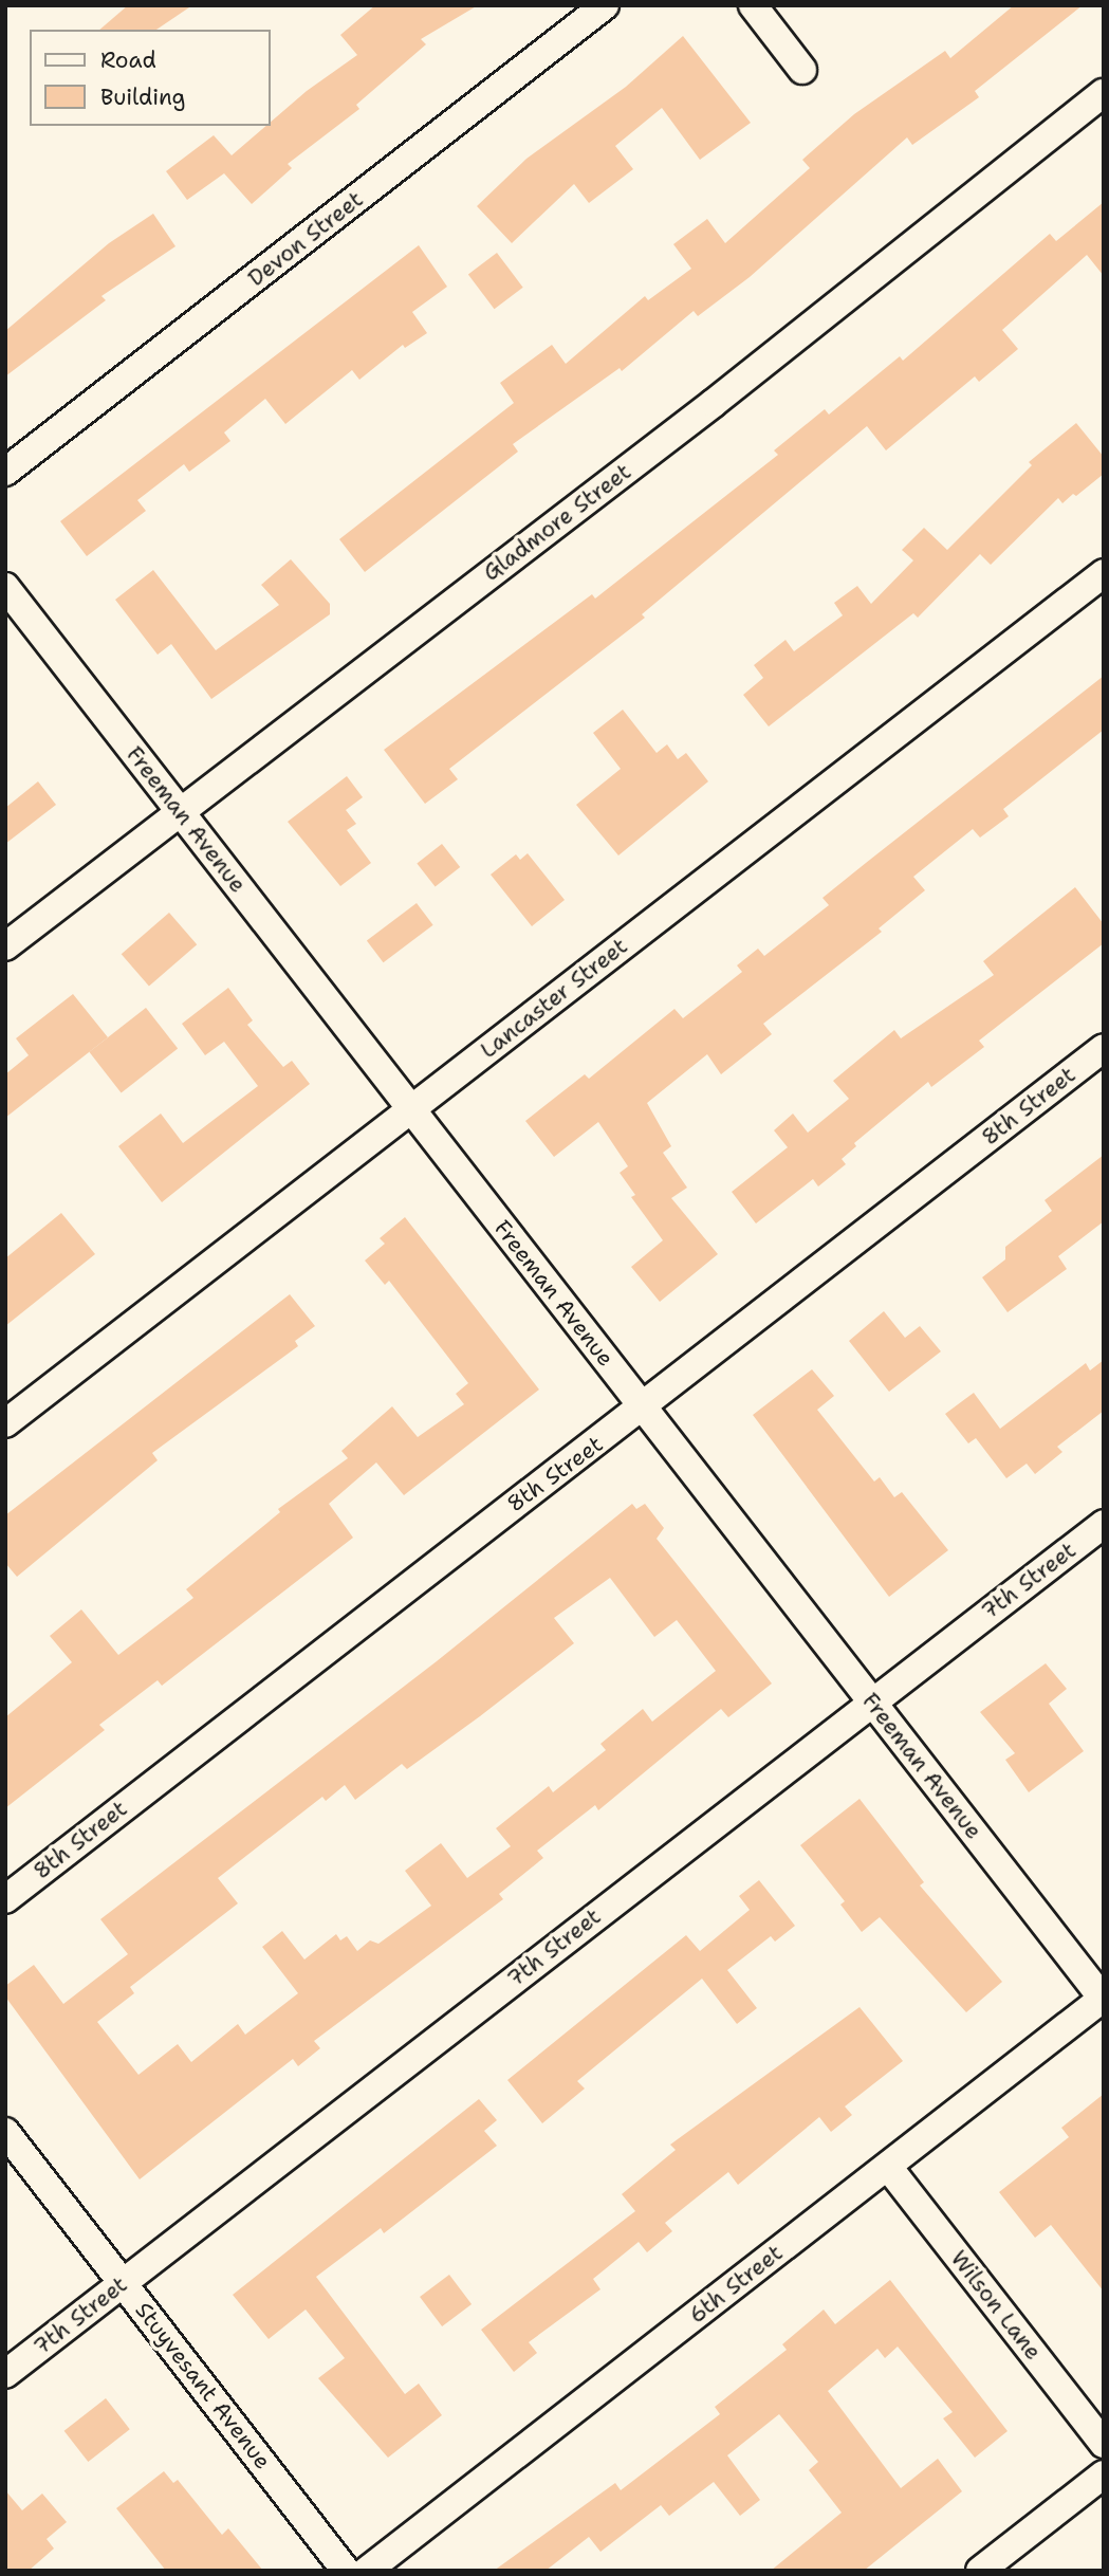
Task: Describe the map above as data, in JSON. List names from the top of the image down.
{
  "streets": {
    "street": [
      "Devon Street",
      "Gladmore Street",
      "Freeman Avenue",
      "Lancaster Street",
      "8th Street",
      "7th Street",
      "6th Street",
      "Wilson Lane",
      "Stuyvesant Avenue"
    ]
  },
  "crossings": [
    ["Gladmore Street", "Freeman Avenue"],
    ["Freeman Avenue", "Lancaster Street"],
    ["Freeman Avenue", "8th Street"],
    ["Freeman Avenue", "7th Street"],
    ["Freeman Avenue", "6th Street"],
    ["7th Street", "Stuyvesant Avenue"],
    ["6th Street", "Wilson Lane"]
  ],
  "legend": ["Road", "Building"]
}
